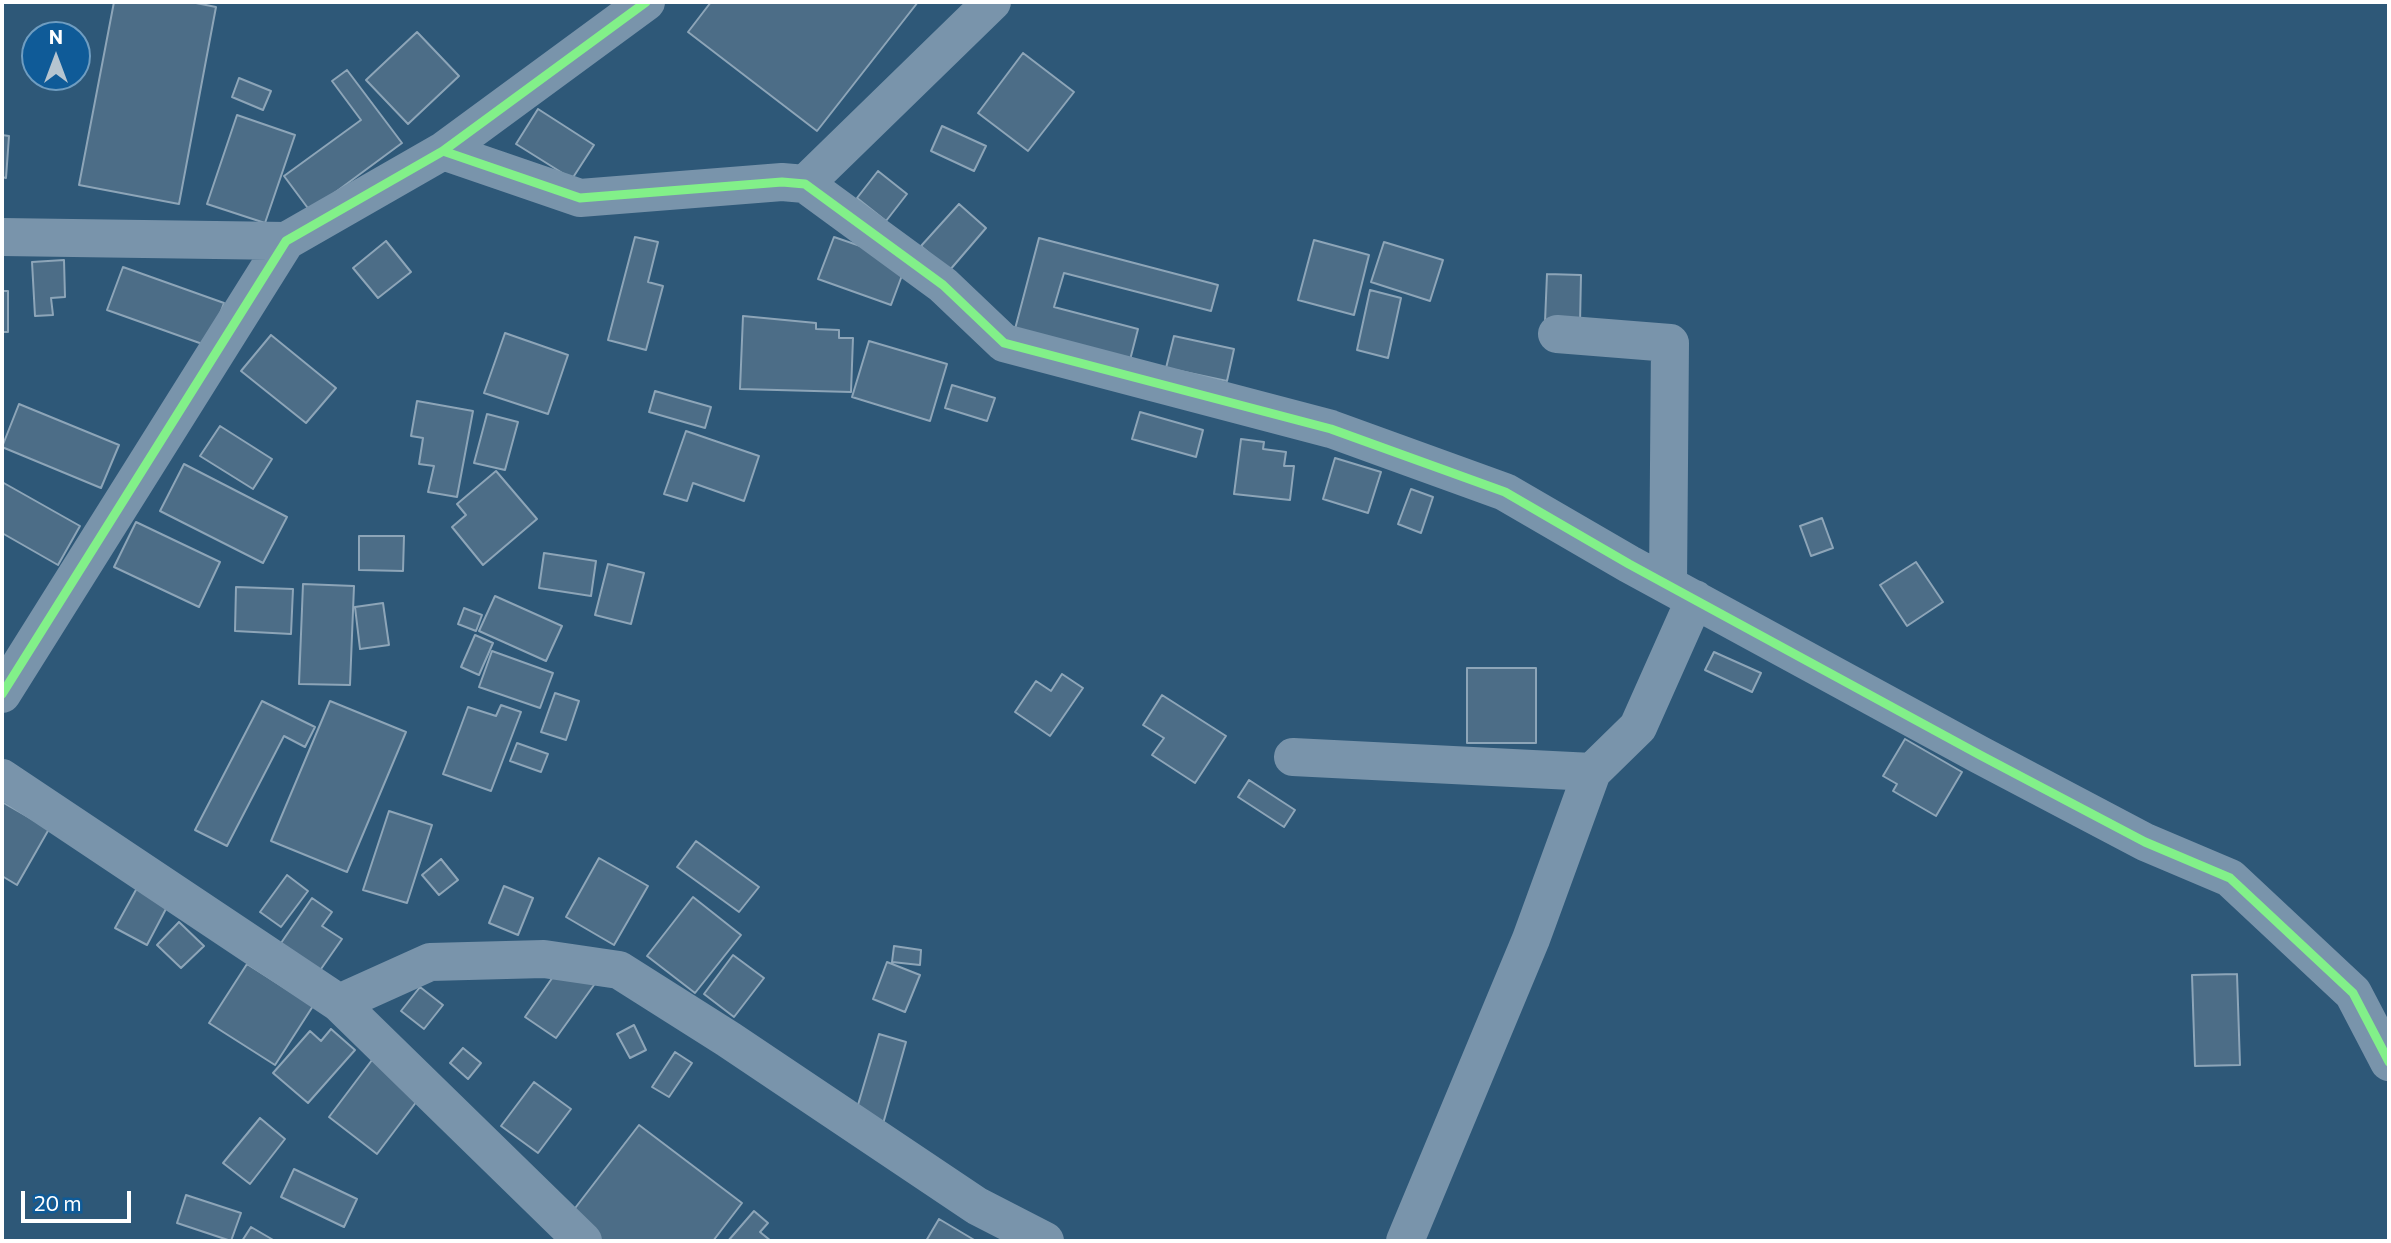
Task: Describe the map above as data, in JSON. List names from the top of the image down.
{
  "scale_bar": "20 m",
  "north": "top"
}
